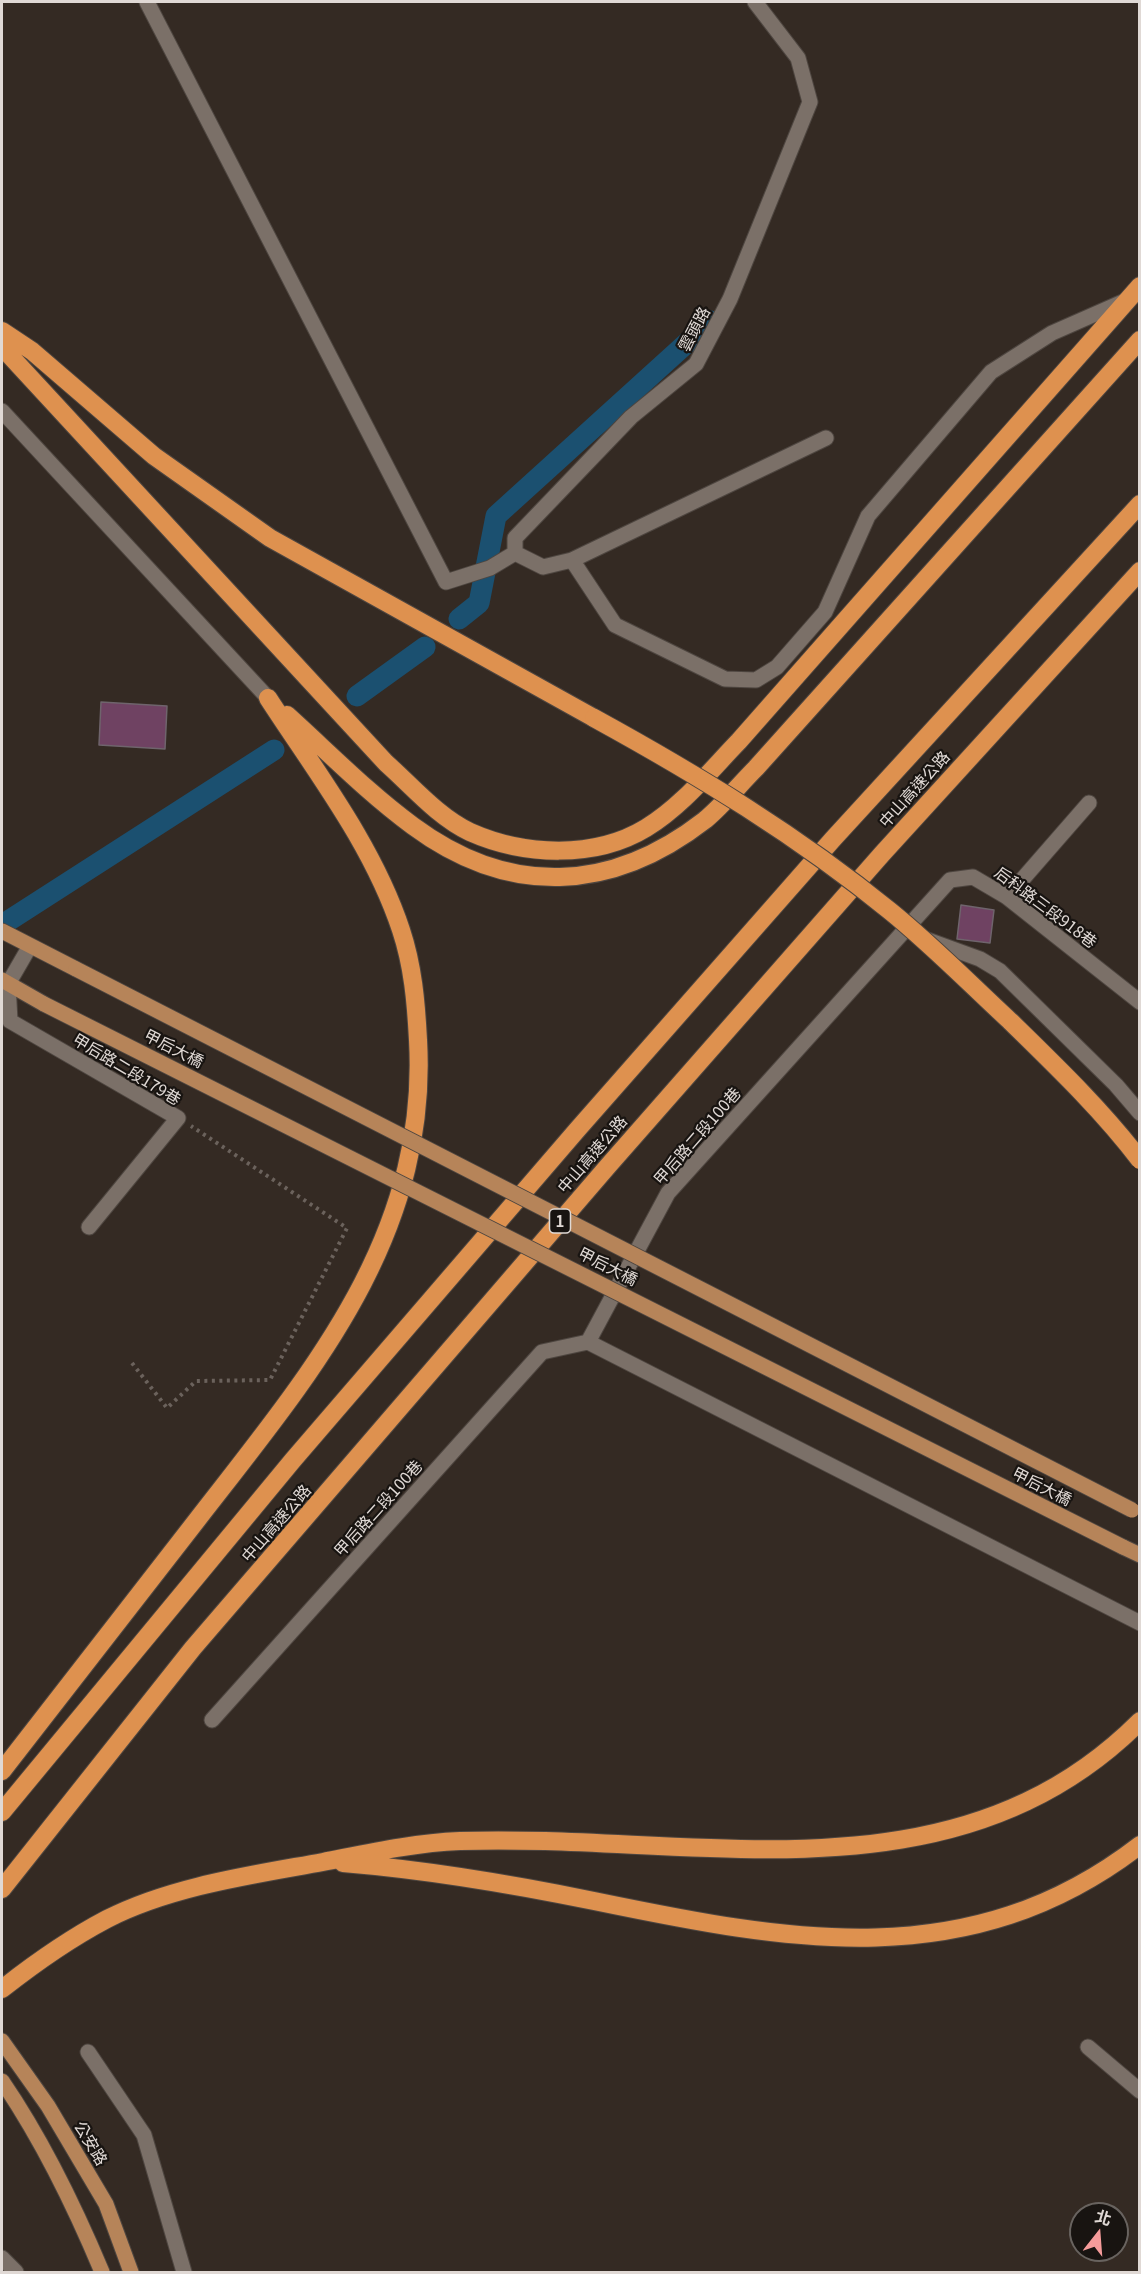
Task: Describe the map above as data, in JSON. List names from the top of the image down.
{
  "streets": {
    "highway": ["中山高速公路", "1"],
    "main road": ["甲后大橋", "公安路"],
    "street": [
      "雲頭路",
      "后科路三段918巷",
      "甲后路二段179巷",
      "甲后路二段100巷"
    ]
  },
  "crossings": [
    ["后科路三段918巷", "甲后路二段100巷"],
    ["甲后大橋", "甲后路二段179巷"]
  ],
  "north": "top"
}
